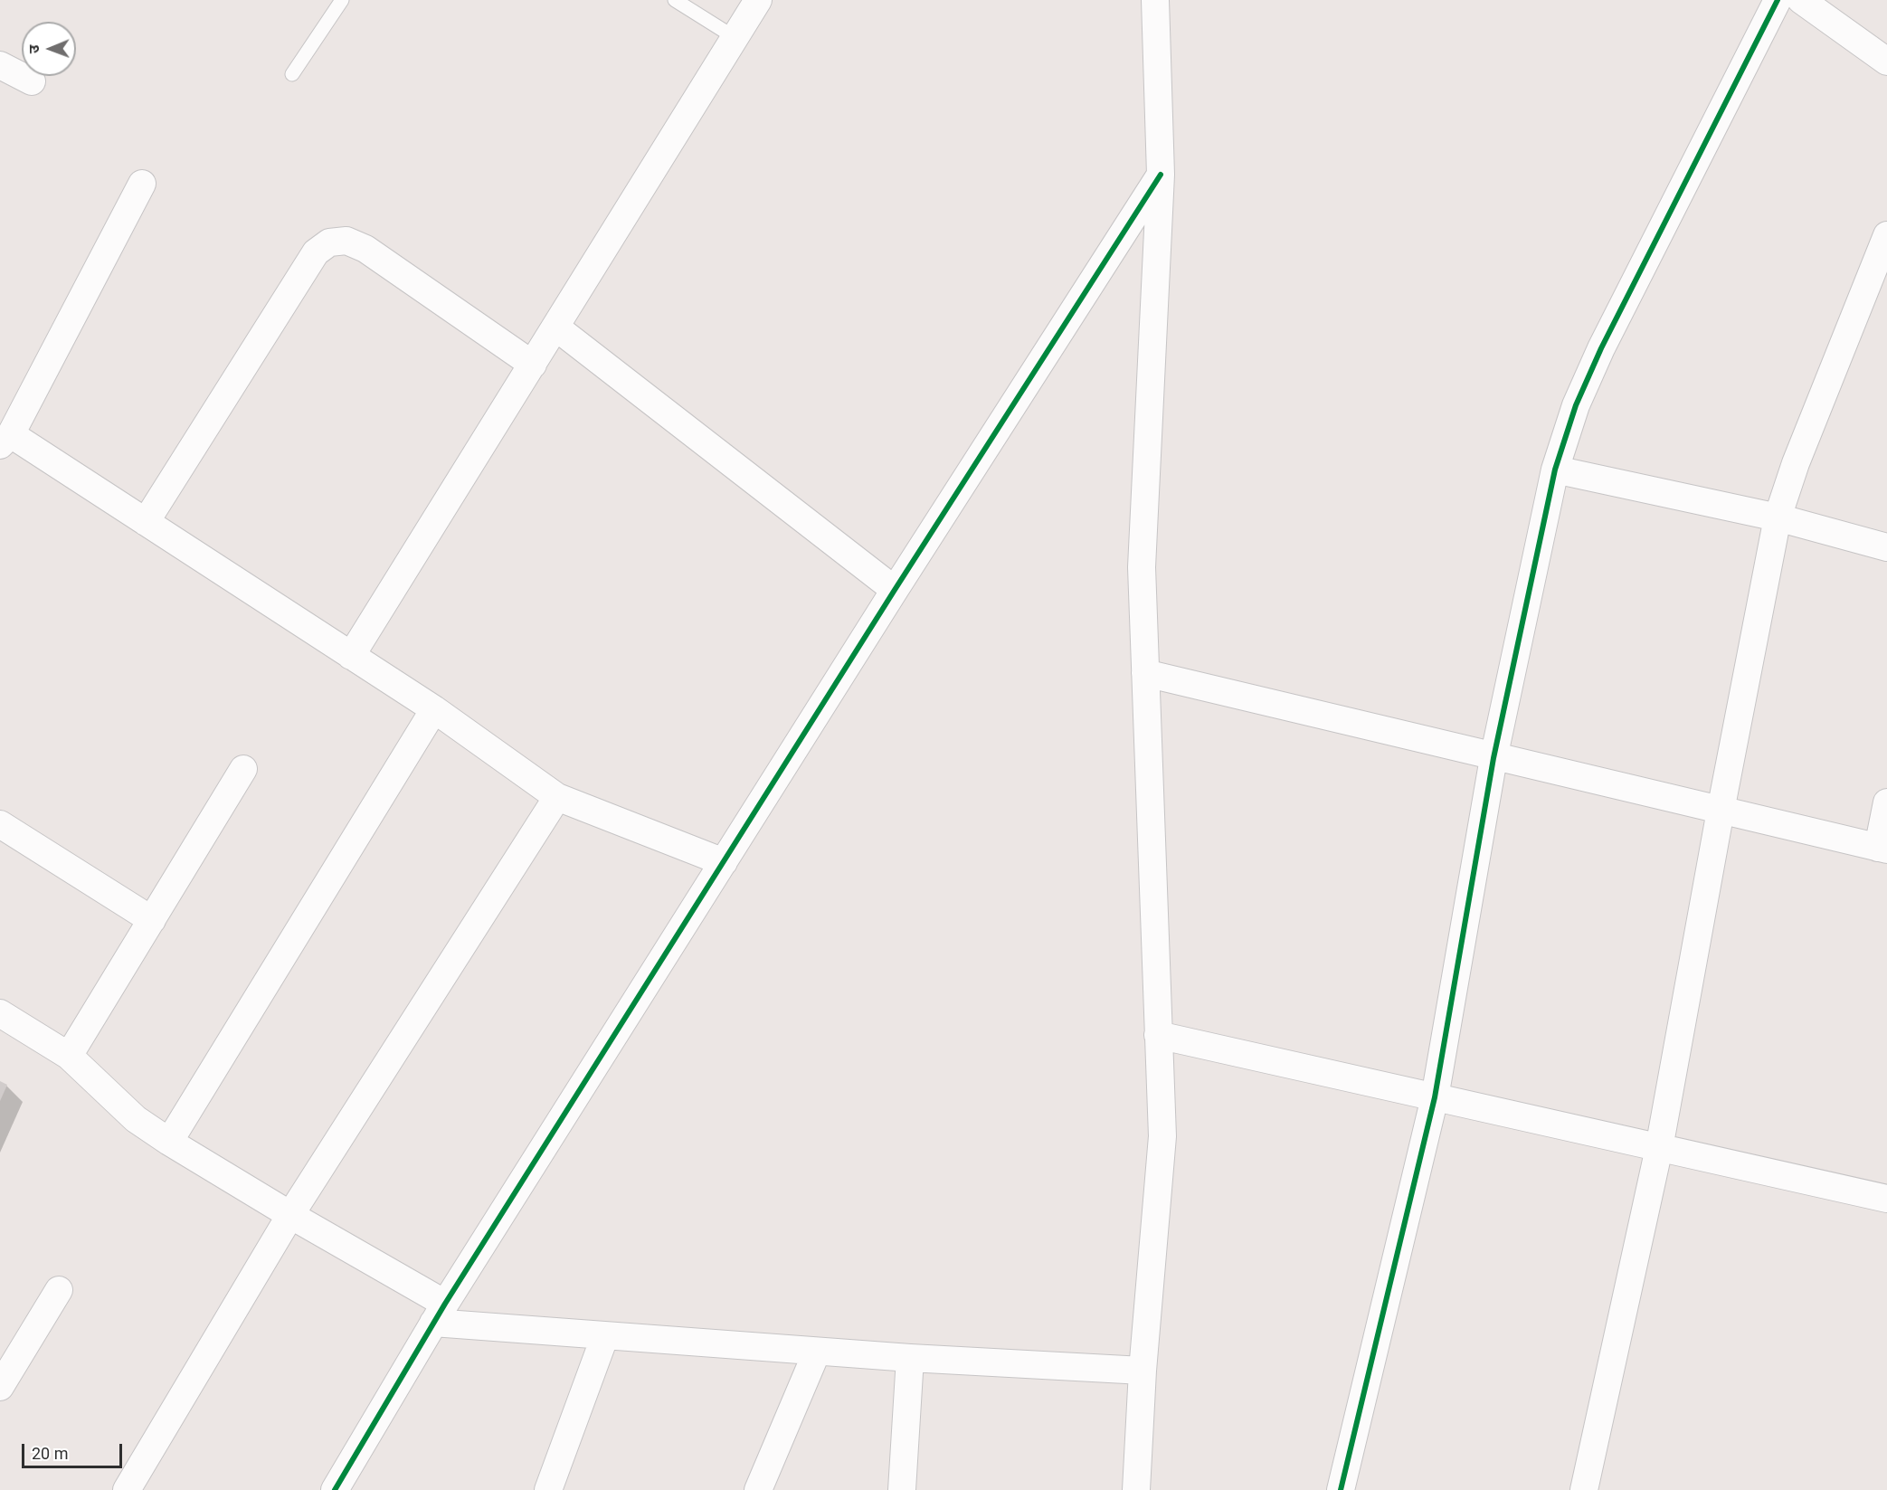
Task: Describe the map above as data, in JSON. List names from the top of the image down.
{
  "scale_bar": "20 m",
  "north": "left"
}
